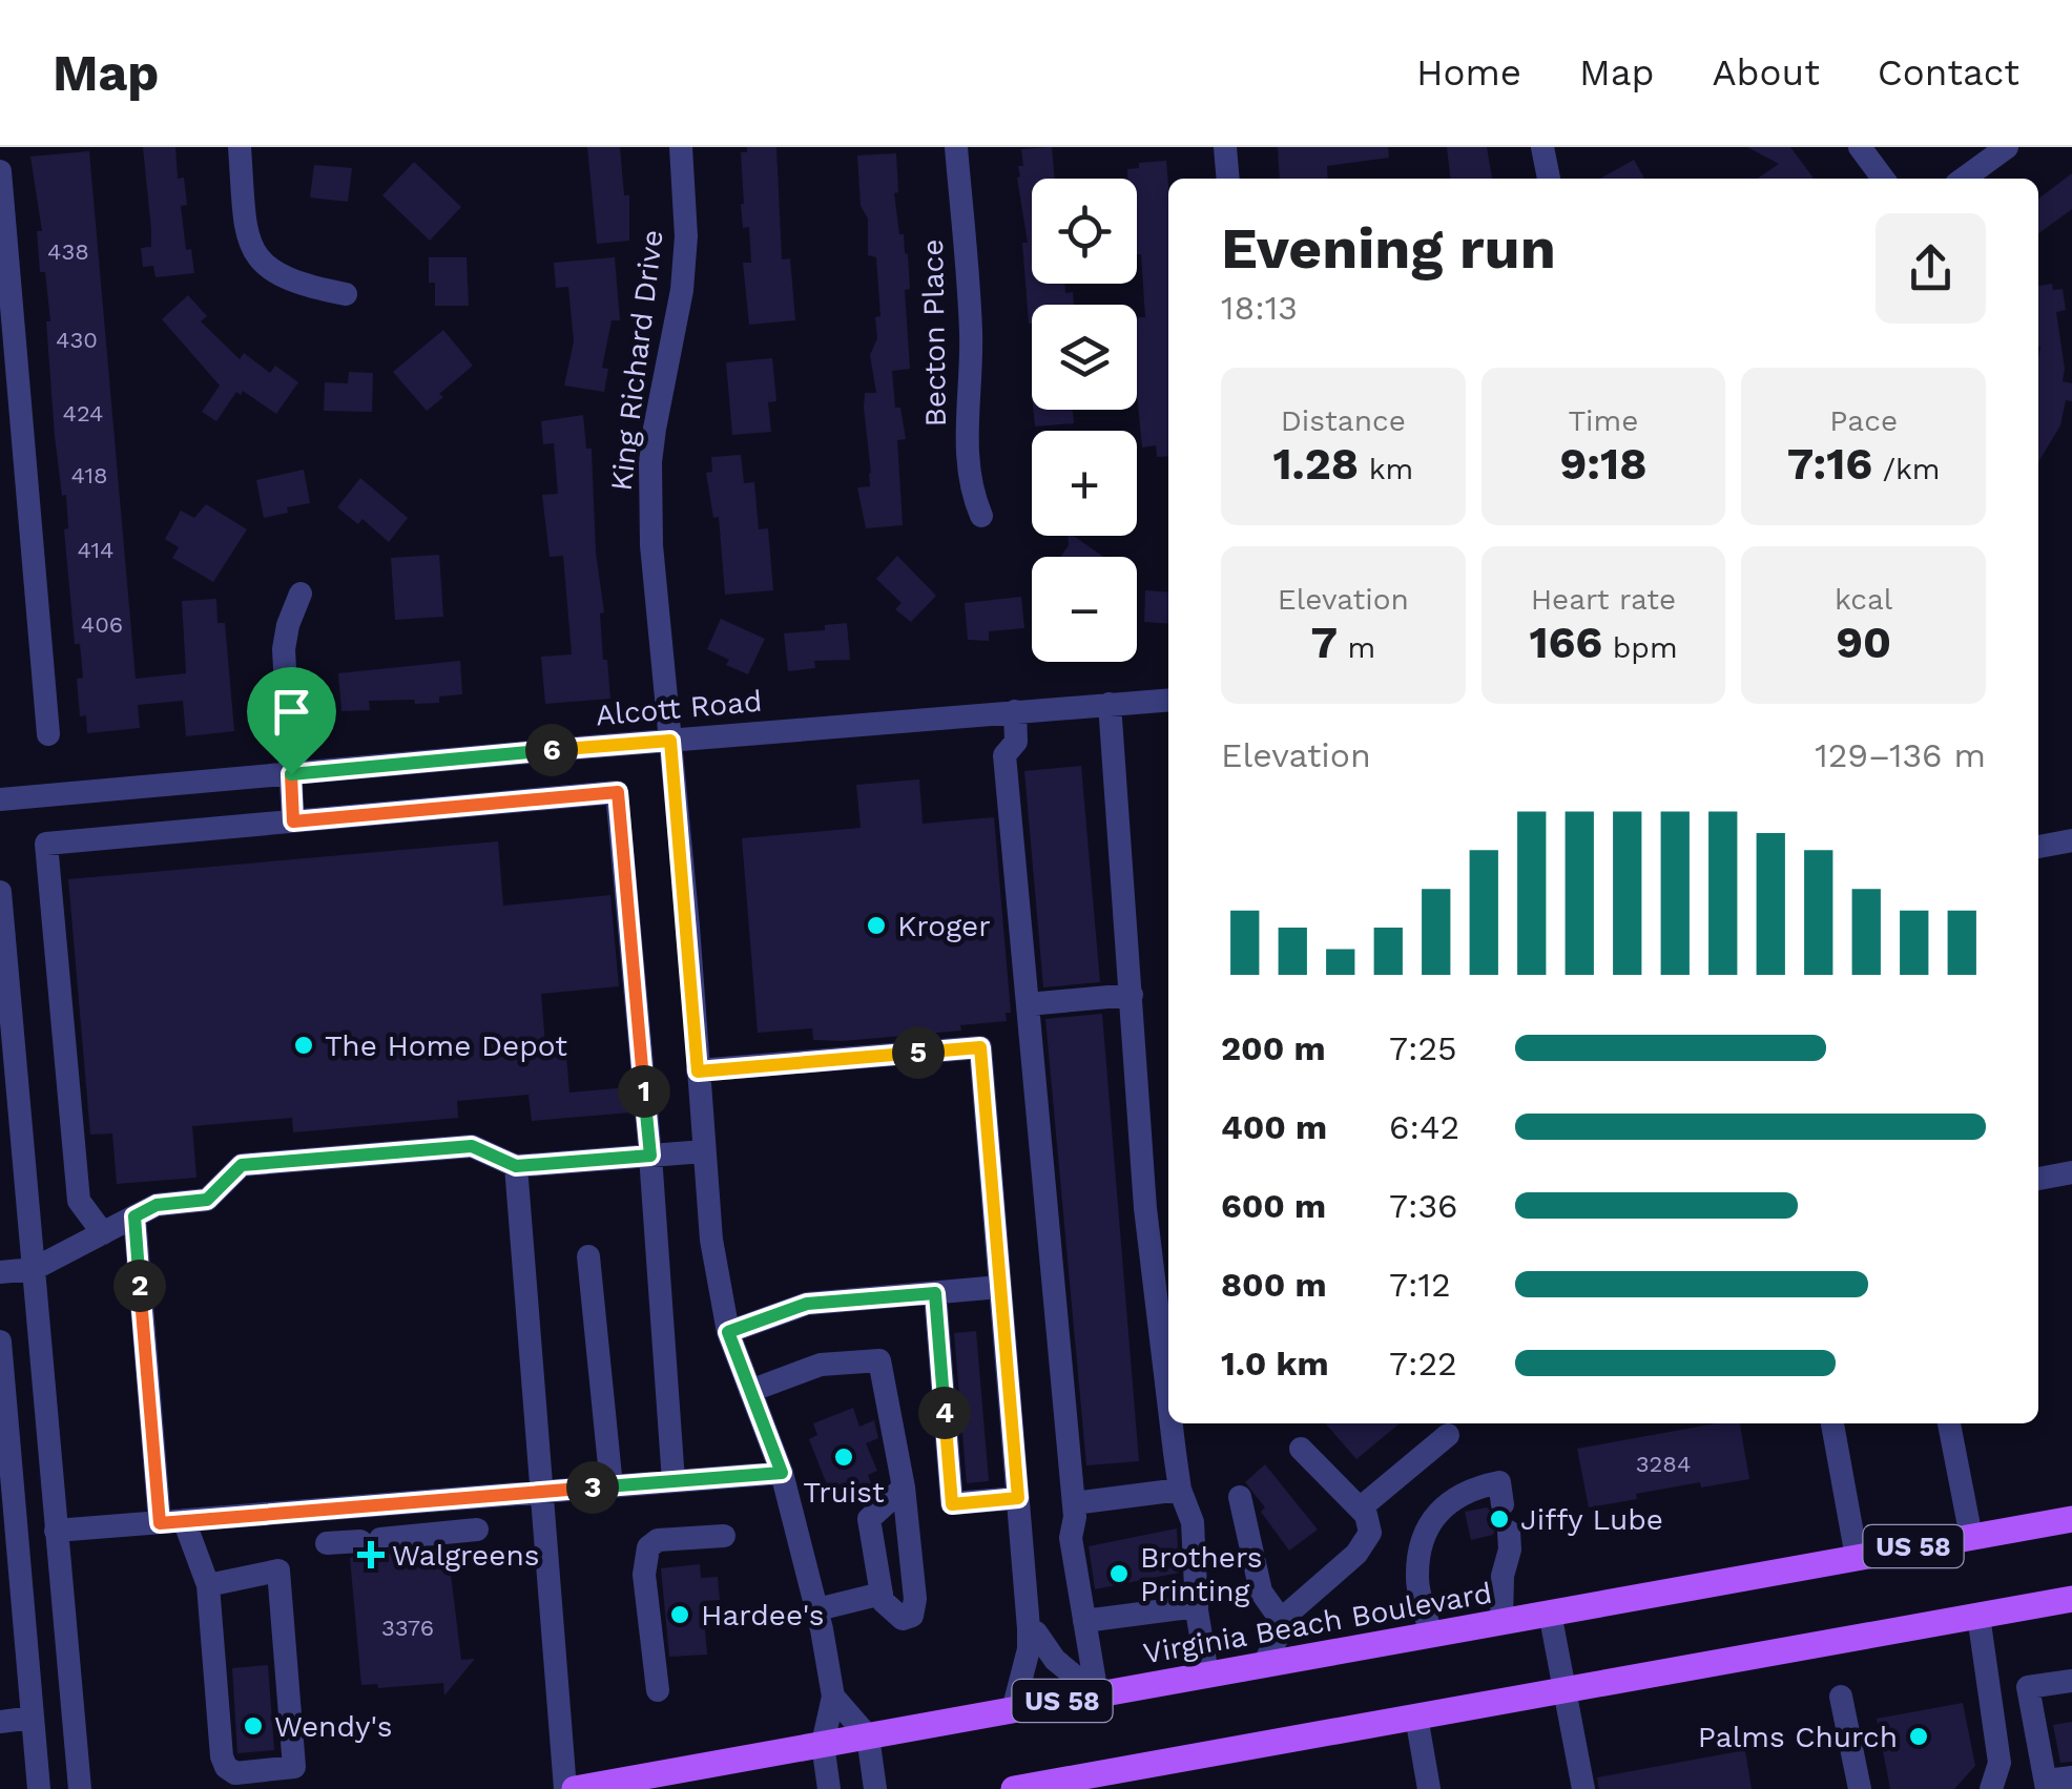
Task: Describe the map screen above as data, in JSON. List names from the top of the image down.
{
  "streets": {
    "main road": ["US 58", "Virginia Beach Boulevard"],
    "street": ["Becton Place", "King Richard Drive", "Alcott Road"]
  },
  "crossings": [
    ["King Richard Drive", "Alcott Road"],
    ["King Richard Drive", "Virginia Beach Boulevard"]
  ],
  "places": {
    "other": [
      "Kroger",
      "The Home Depot",
      "Truist",
      "Jiffy Lube",
      "Brothers Printing",
      "Hardee's",
      "Wendy's",
      "Palms Church"
    ],
    "health": ["Walgreens"]
  },
  "house_numbers": [
    "438",
    "430",
    "424",
    "418",
    "414",
    "406",
    "3284",
    "3376"
  ],
  "page": {
    "header": "Map",
    "nav": [
      "Home",
      "Map",
      "About",
      "Contact"
    ],
    "map_buttons": ["+", "−"],
    "heading": ["Evening run", "18:13"],
    "stats": [
      ["Distance", "1.28 km"],
      ["Time", "9:18"],
      ["Pace", "7:16 /km"],
      ["Elevation", "7 m"],
      ["Heart rate", "166 bpm"],
      ["kcal", "90"]
    ],
    "chart": ["Elevation", "129–136 m"],
    "pins": [
      "6",
      "5",
      "1",
      "2",
      "4",
      "3"
    ],
    "list": [
      {
        "name": "200 m",
        "note": "7:25"
      },
      {
        "name": "400 m",
        "note": "6:42"
      },
      {
        "name": "600 m",
        "note": "7:36"
      },
      {
        "name": "800 m",
        "note": "7:12"
      },
      {
        "name": "1.0 km",
        "note": "7:22"
      }
    ]
  }
}
